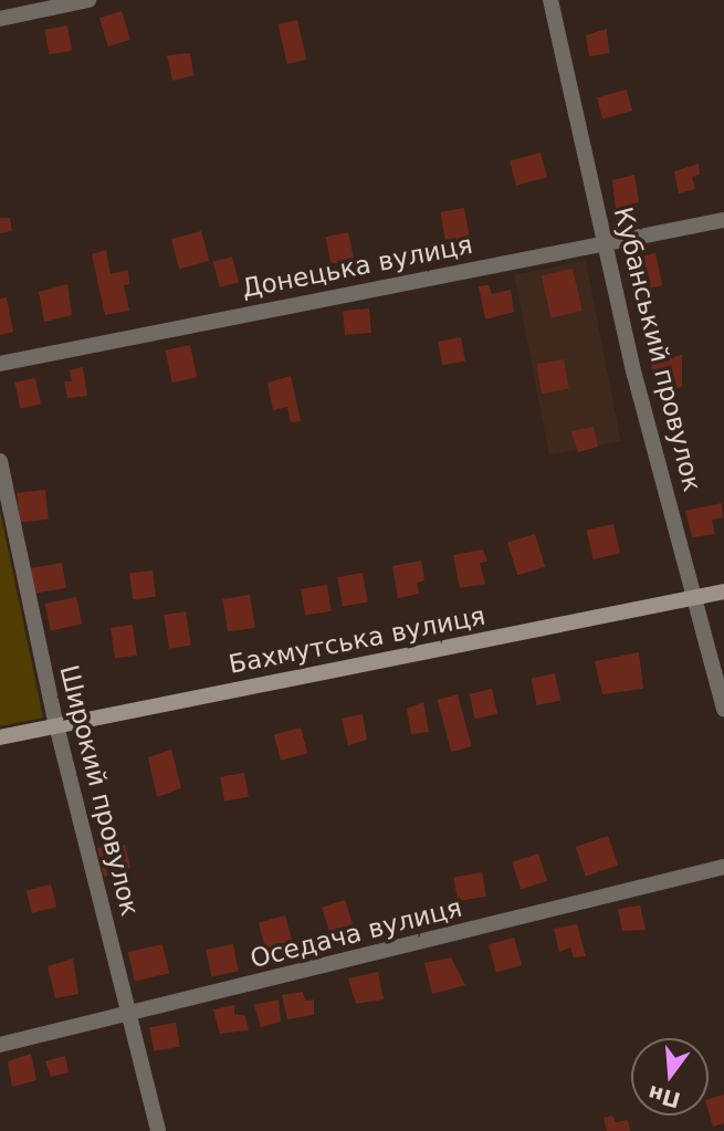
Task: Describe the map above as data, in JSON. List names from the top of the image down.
{
  "streets": {
    "street": [
      "Донецька вулиця",
      "Кубанський провулок",
      "Бахмутська вулиця",
      "Широкий провулок",
      "Оседача вулиця"
    ]
  },
  "crossings": [
    ["Донецька вулиця", "Кубанський провулок"],
    ["Кубанський провулок", "Бахмутська вулиця"],
    ["Бахмутська вулиця", "Широкий провулок"],
    ["Широкий провулок", "Оседача вулиця"]
  ],
  "north": "bottom"
}
